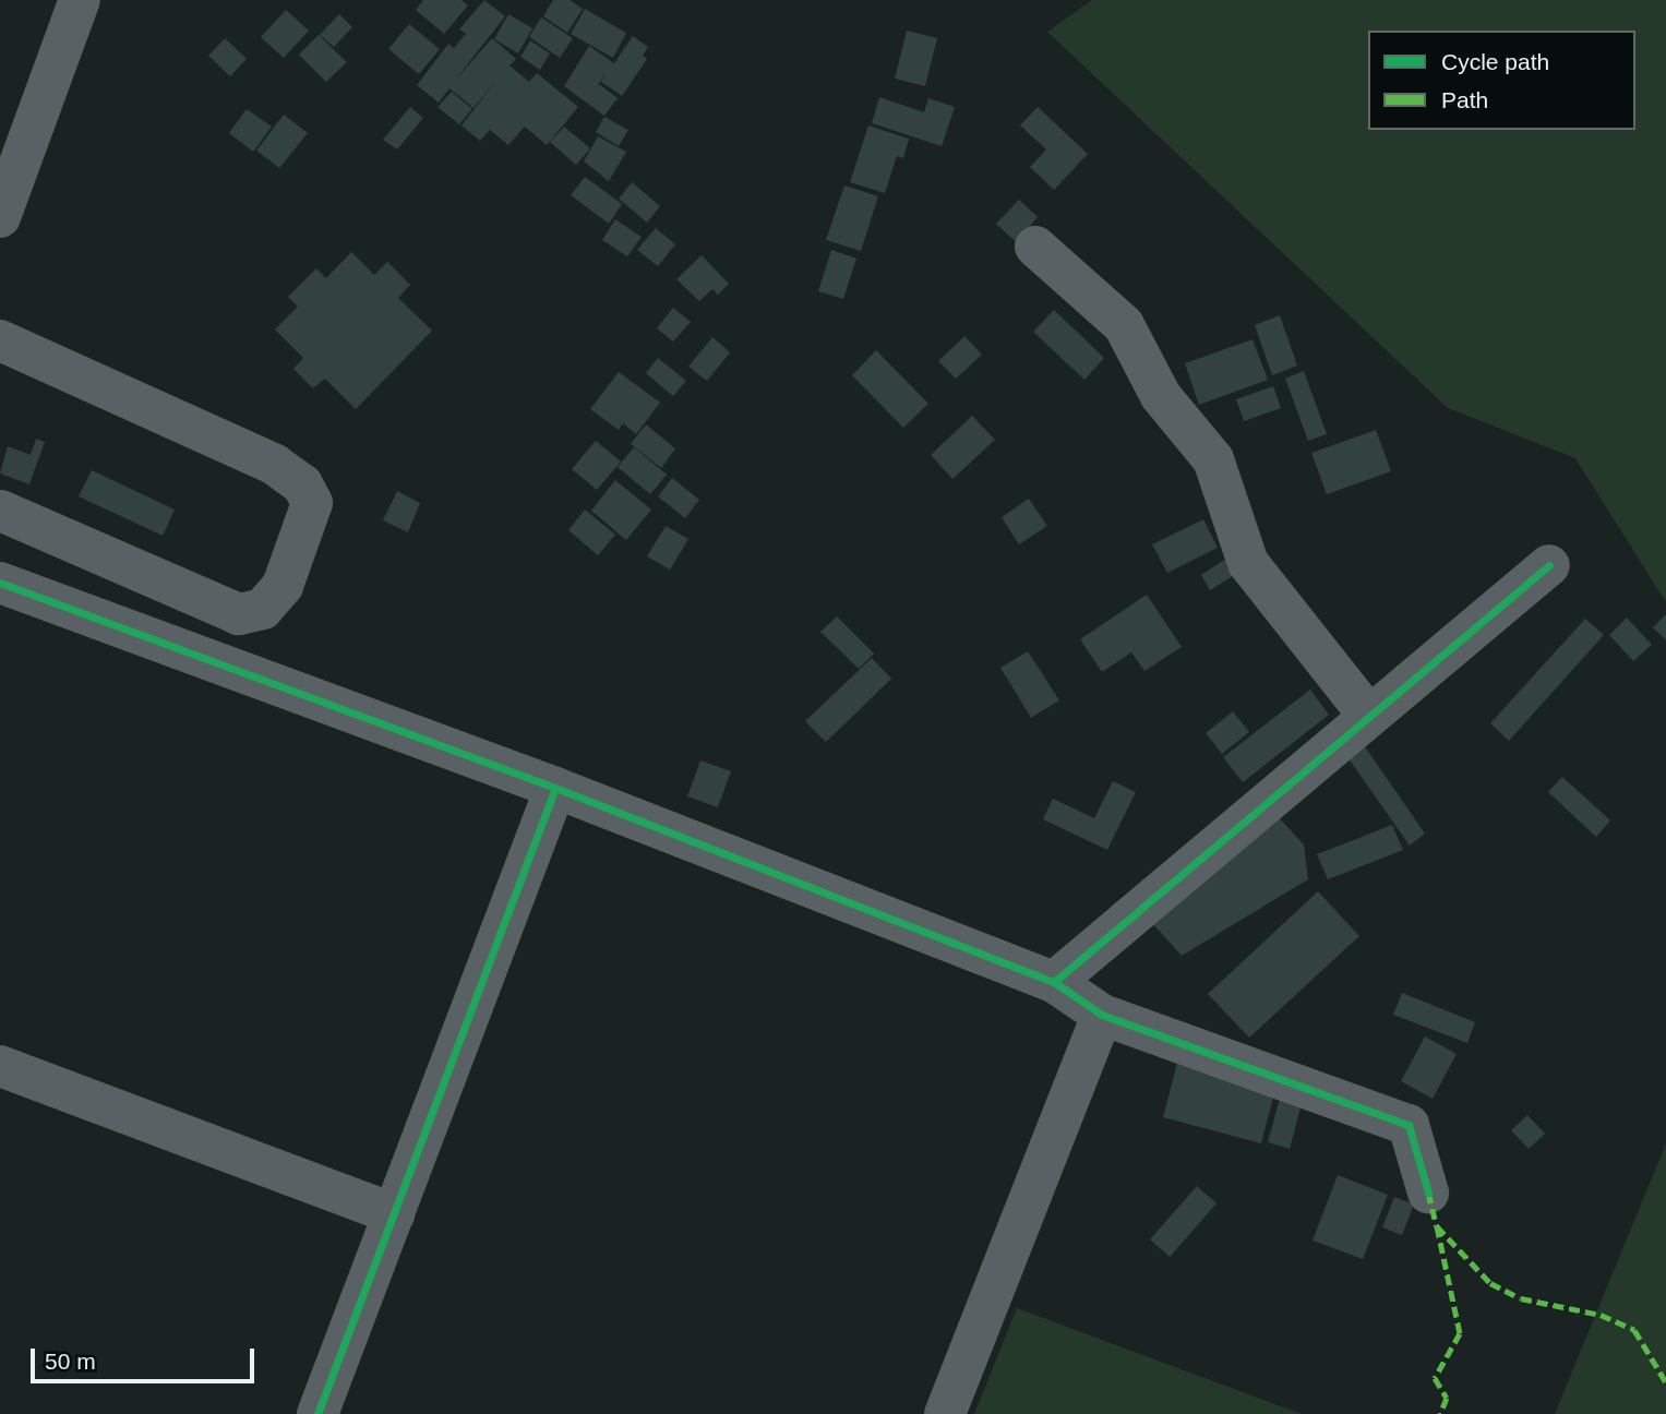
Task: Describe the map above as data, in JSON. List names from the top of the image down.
{
  "legend": ["Cycle path", "Path"],
  "scale_bar": "50 m"
}
